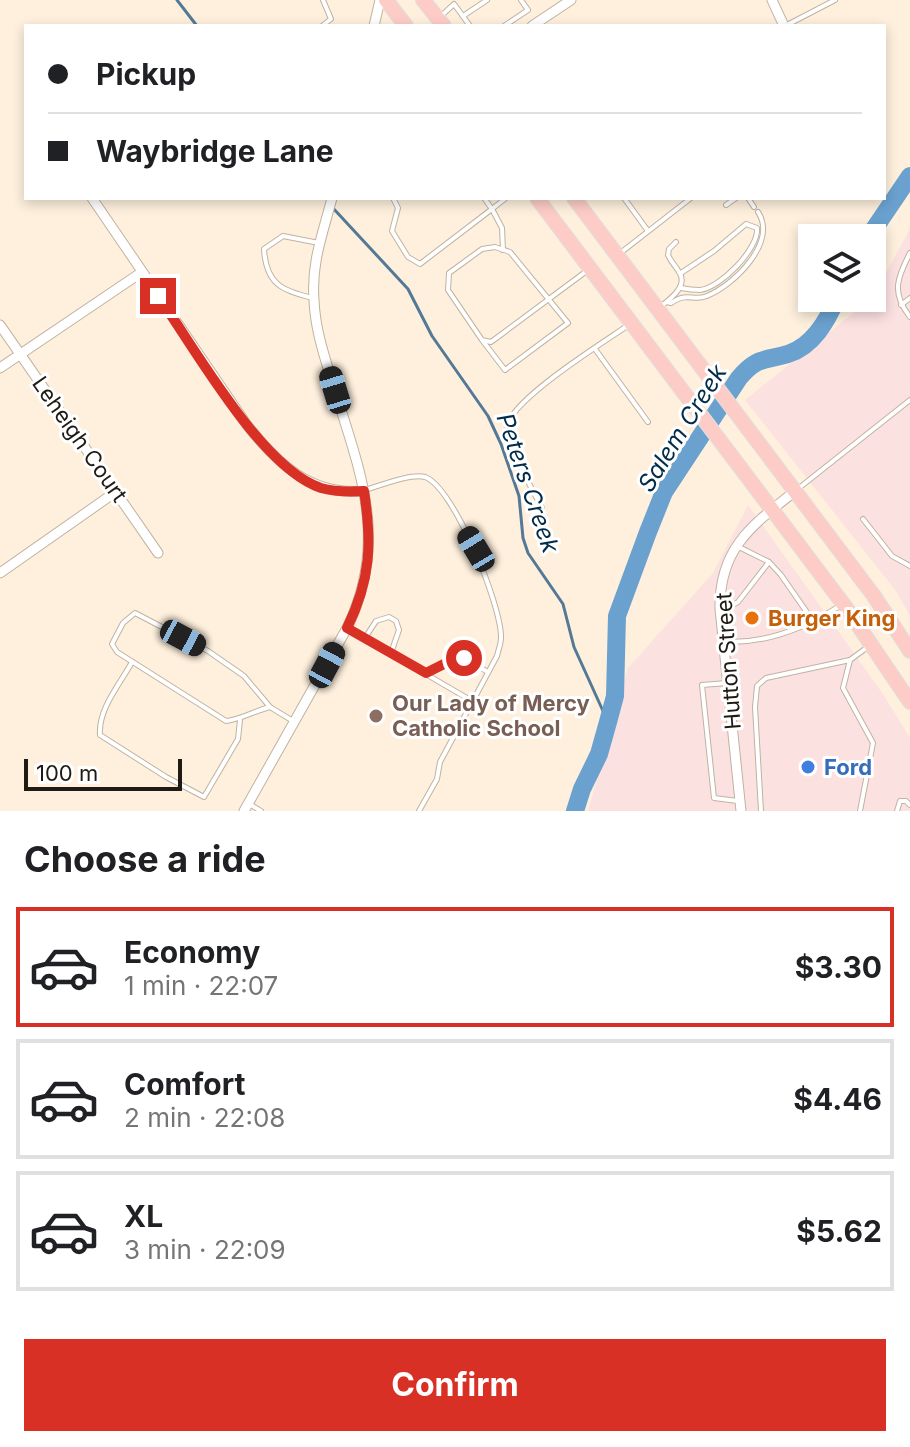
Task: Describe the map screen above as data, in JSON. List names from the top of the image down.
{
  "streets": {
    "street": ["Leheigh Court", "Hutton Street"]
  },
  "water": ["Salem Creek", "Peters Creek"],
  "places": ["Burger King", "Our Lady of Mercy Catholic School", "Ford"],
  "scale_bar": "100 m",
  "page": {
    "banner": ["Pickup", "Waybridge Lane"],
    "scale": "100 m",
    "heading": "Choose a ride",
    "list": [
      {
        "name": "Economy",
        "note": "1 min · 22:07",
        "value": "$3.30"
      },
      {
        "name": "Comfort",
        "note": "2 min · 22:08",
        "value": "$4.46"
      },
      {
        "name": "XL",
        "note": "3 min · 22:09",
        "value": "$5.62"
      }
    ],
    "buttons": "Confirm"
  }
}
